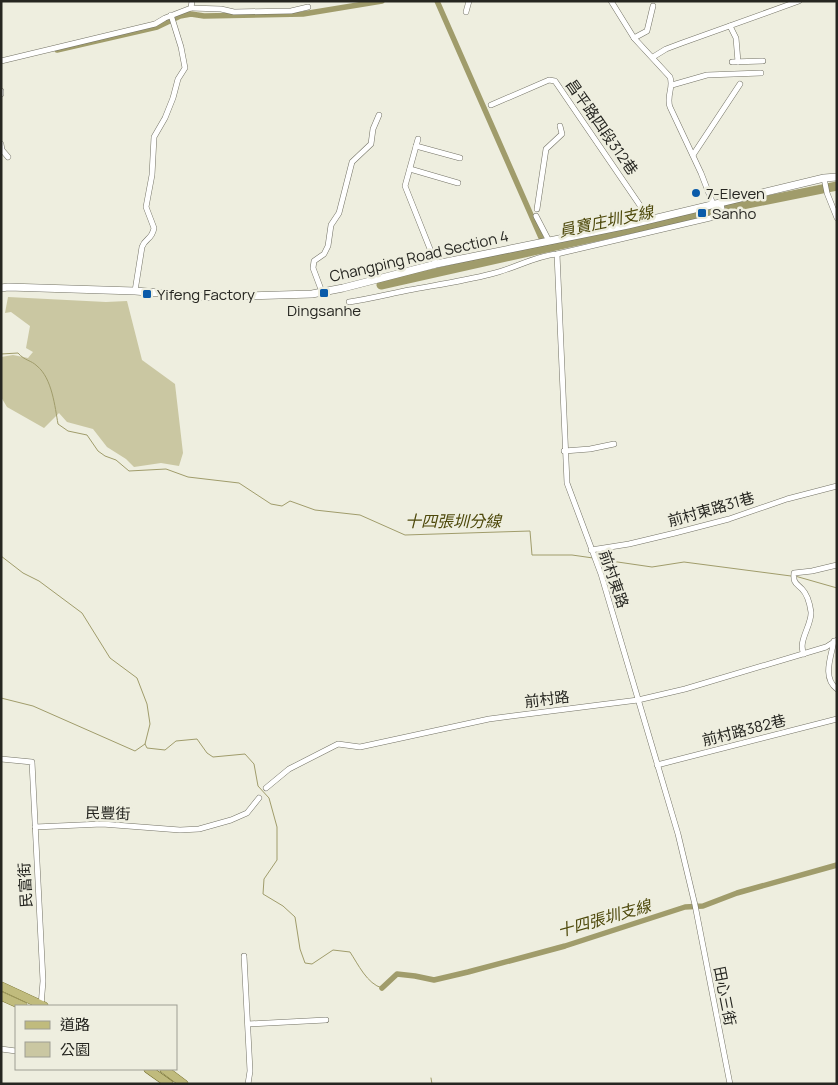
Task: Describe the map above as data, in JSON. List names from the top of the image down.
{
  "streets": {
    "street": [
      "昌平路四段312巷",
      "Changping Road Section 4",
      "前村東路31巷",
      "前村東路",
      "前村路",
      "前村路382巷",
      "民豐街",
      "民富街",
      "田心三街"
    ]
  },
  "crossings": [
    ["昌平路四段312巷", "Changping Road Section 4"],
    ["前村東路31巷", "前村東路"],
    ["前村東路", "前村路"],
    ["前村東路", "前村路382巷"],
    ["前村東路", "田心三街"],
    ["民豐街", "民富街"]
  ],
  "water": ["員寶庄圳支線", "十四張圳分線", "十四張圳支線"],
  "places": {
    "other": ["7-Eleven"],
    "transit": ["Sanho", "Dingsanhe", "Yifeng Factory"]
  },
  "legend": ["道路", "公園"]
}
